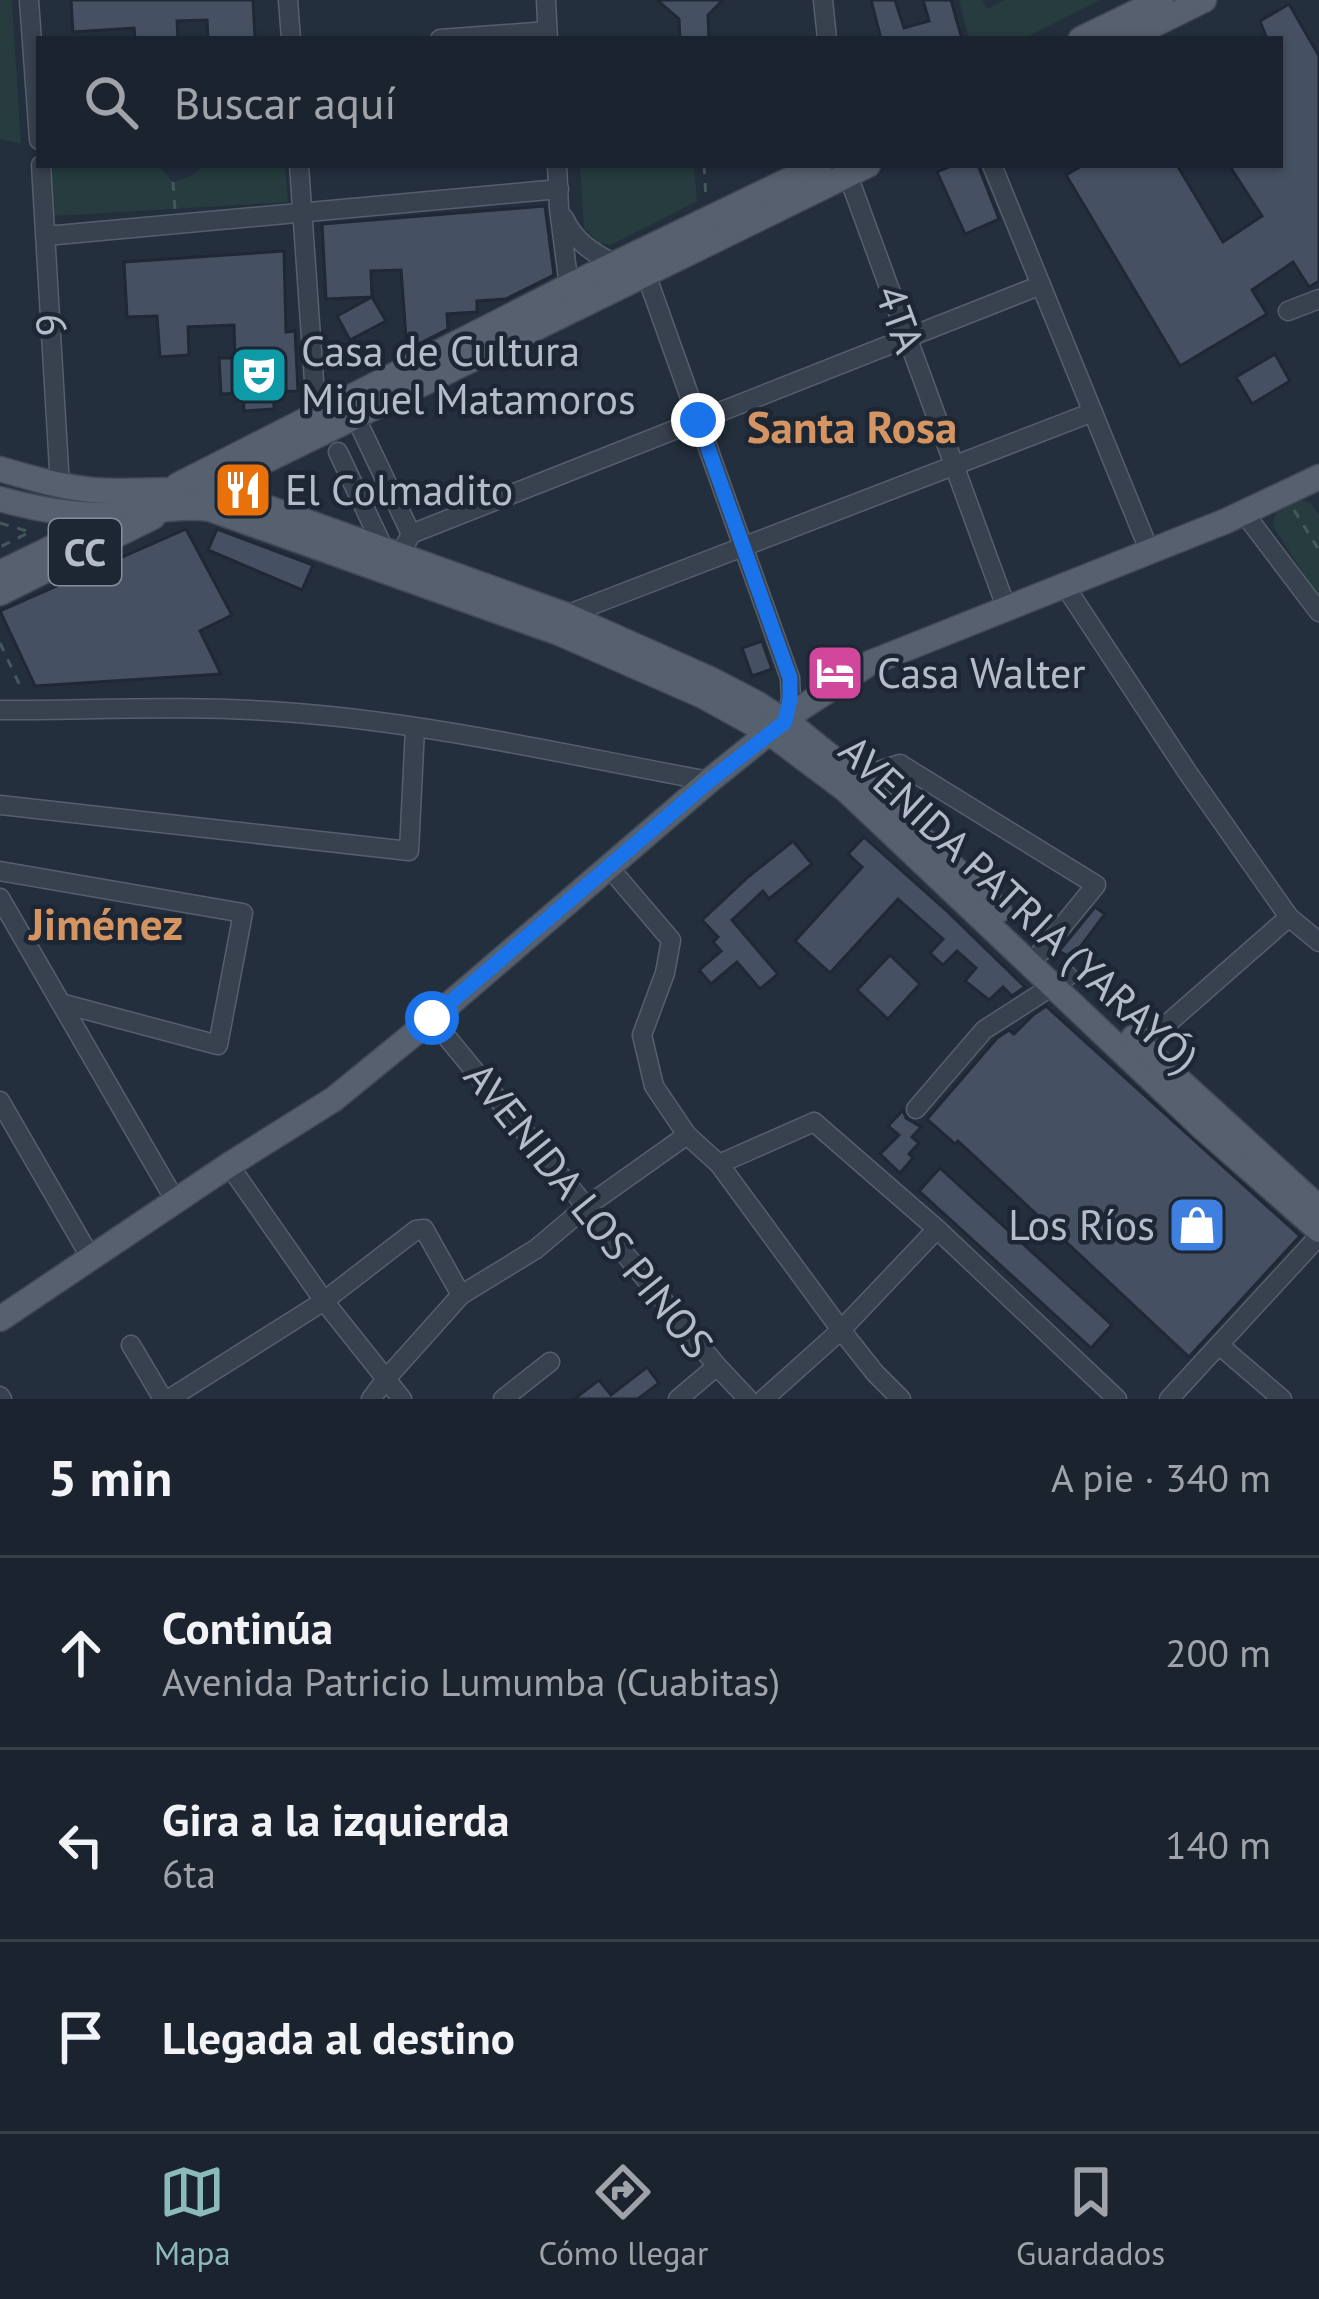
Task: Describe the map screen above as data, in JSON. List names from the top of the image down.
{
  "streets": {
    "main road": ["CC", "AVENIDA PATRIA (YARAYÓ)"],
    "street": ["4TA", "9", "AVENIDA LOS PINOS"]
  },
  "crossings": [
    ["4TA", "CC"],
    ["CC", "AVENIDA PATRIA (YARAYÓ)"]
  ],
  "districts": ["Santa Rosa", "Jiménez"],
  "places": {
    "theatre": ["Casa de Cultura Miguel Matamoros"],
    "restaurant": ["El Colmadito"],
    "hotel": ["Casa Walter"],
    "shop": ["Los Ríos"]
  },
  "page": {
    "search": "Buscar aquí",
    "heading": ["5 min", "A pie · 340 m"],
    "list": [
      ["Continúa", "Avenida Patricio Lumumba (Cuabitas)", "200 m"],
      ["Gira a la izquierda", "6ta", "140 m"],
      "Llegada al destino"
    ],
    "nav": ["Mapa", "Cómo llegar", "Guardados"]
  }
}
